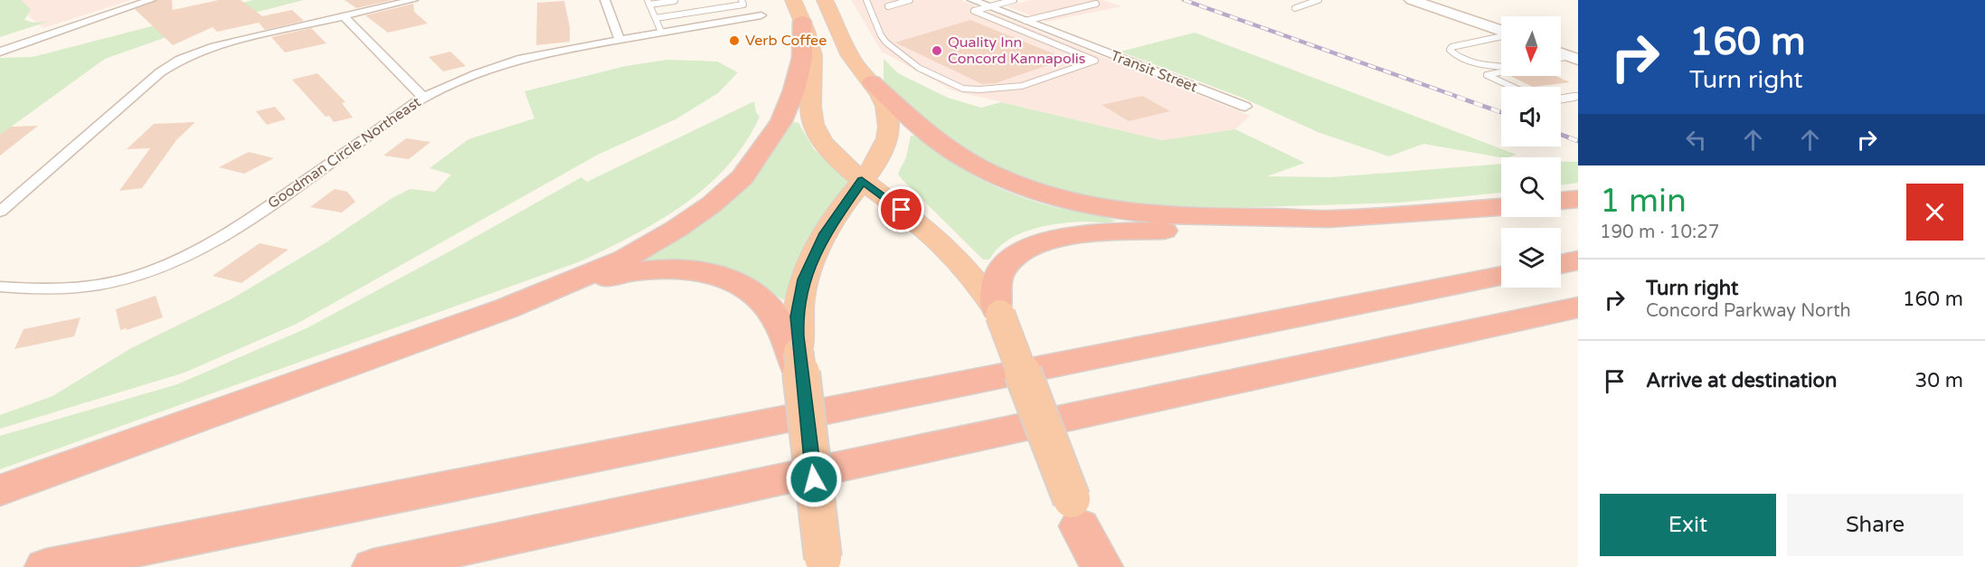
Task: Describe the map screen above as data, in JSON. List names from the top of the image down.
{
  "streets": {
    "street": ["Transit Street", "Goodman Circle Northeast"]
  },
  "places": ["Verb Coffee", "Quality Inn Concord Kannapolis"],
  "north": "bottom",
  "page": {
    "turn": ["160 m", "Turn right"],
    "heading": ["1 min", "190 m · 10:27"],
    "list": [
      {
        "name": "Turn right",
        "note": "Concord Parkway North",
        "value": "160 m"
      },
      {
        "name": "Arrive at destination",
        "value": "30 m"
      }
    ],
    "buttons": ["Exit", "Share"]
  }
}
